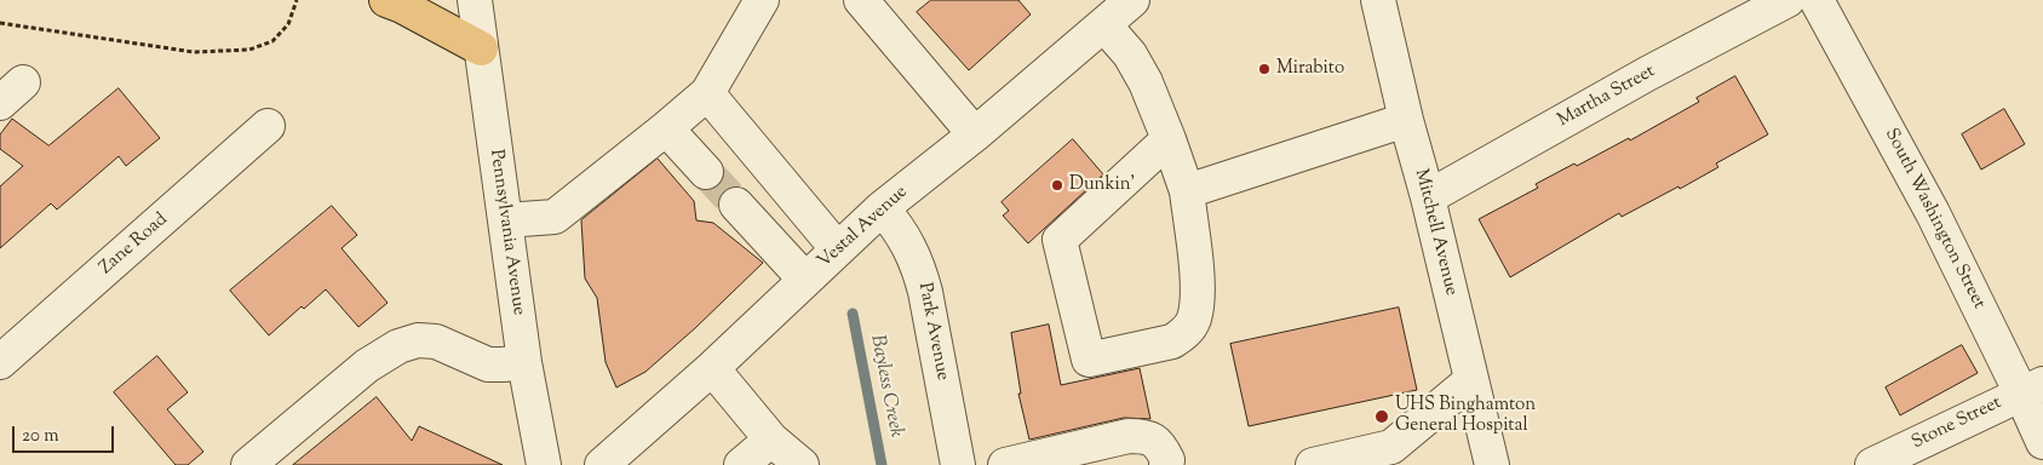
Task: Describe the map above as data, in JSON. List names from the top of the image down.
{
  "streets": {
    "street": [
      "Martha Street",
      "South Washington Street",
      "Vestal Avenue",
      "Pennsylvania Avenue",
      "Mitchell Avenue",
      "Zane Road",
      "Park Avenue",
      "Stone Street"
    ]
  },
  "crossings": [
    ["Martha Street", "Mitchell Avenue"],
    ["South Washington Street", "Stone Street"],
    ["Vestal Avenue", "Park Avenue"]
  ],
  "water": ["Bayless Creek"],
  "places": ["Mirabito", "Dunkin'", "UHS Binghamton General Hospital"],
  "scale_bar": "20 m"
}
